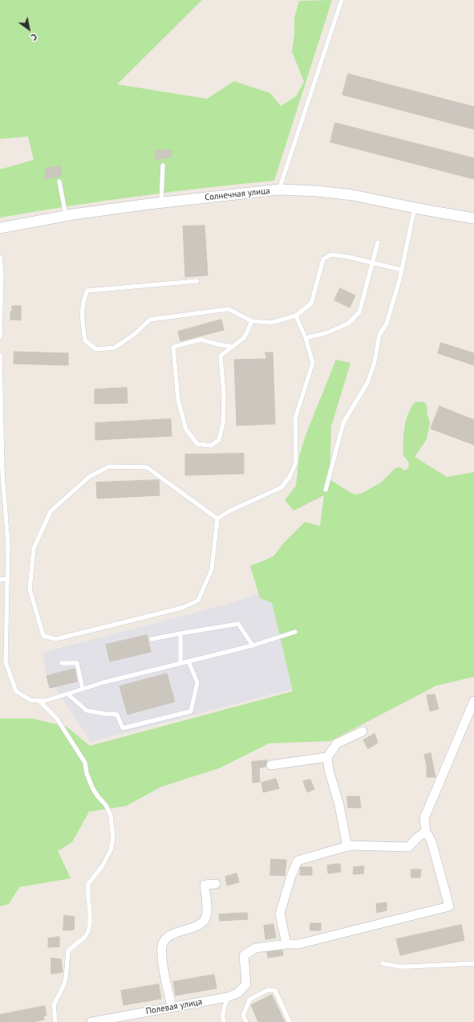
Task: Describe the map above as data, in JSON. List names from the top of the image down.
{
  "streets": {
    "street": ["Солнечная улица", "Полевая улица"]
  },
  "north": "bottom right"
}
